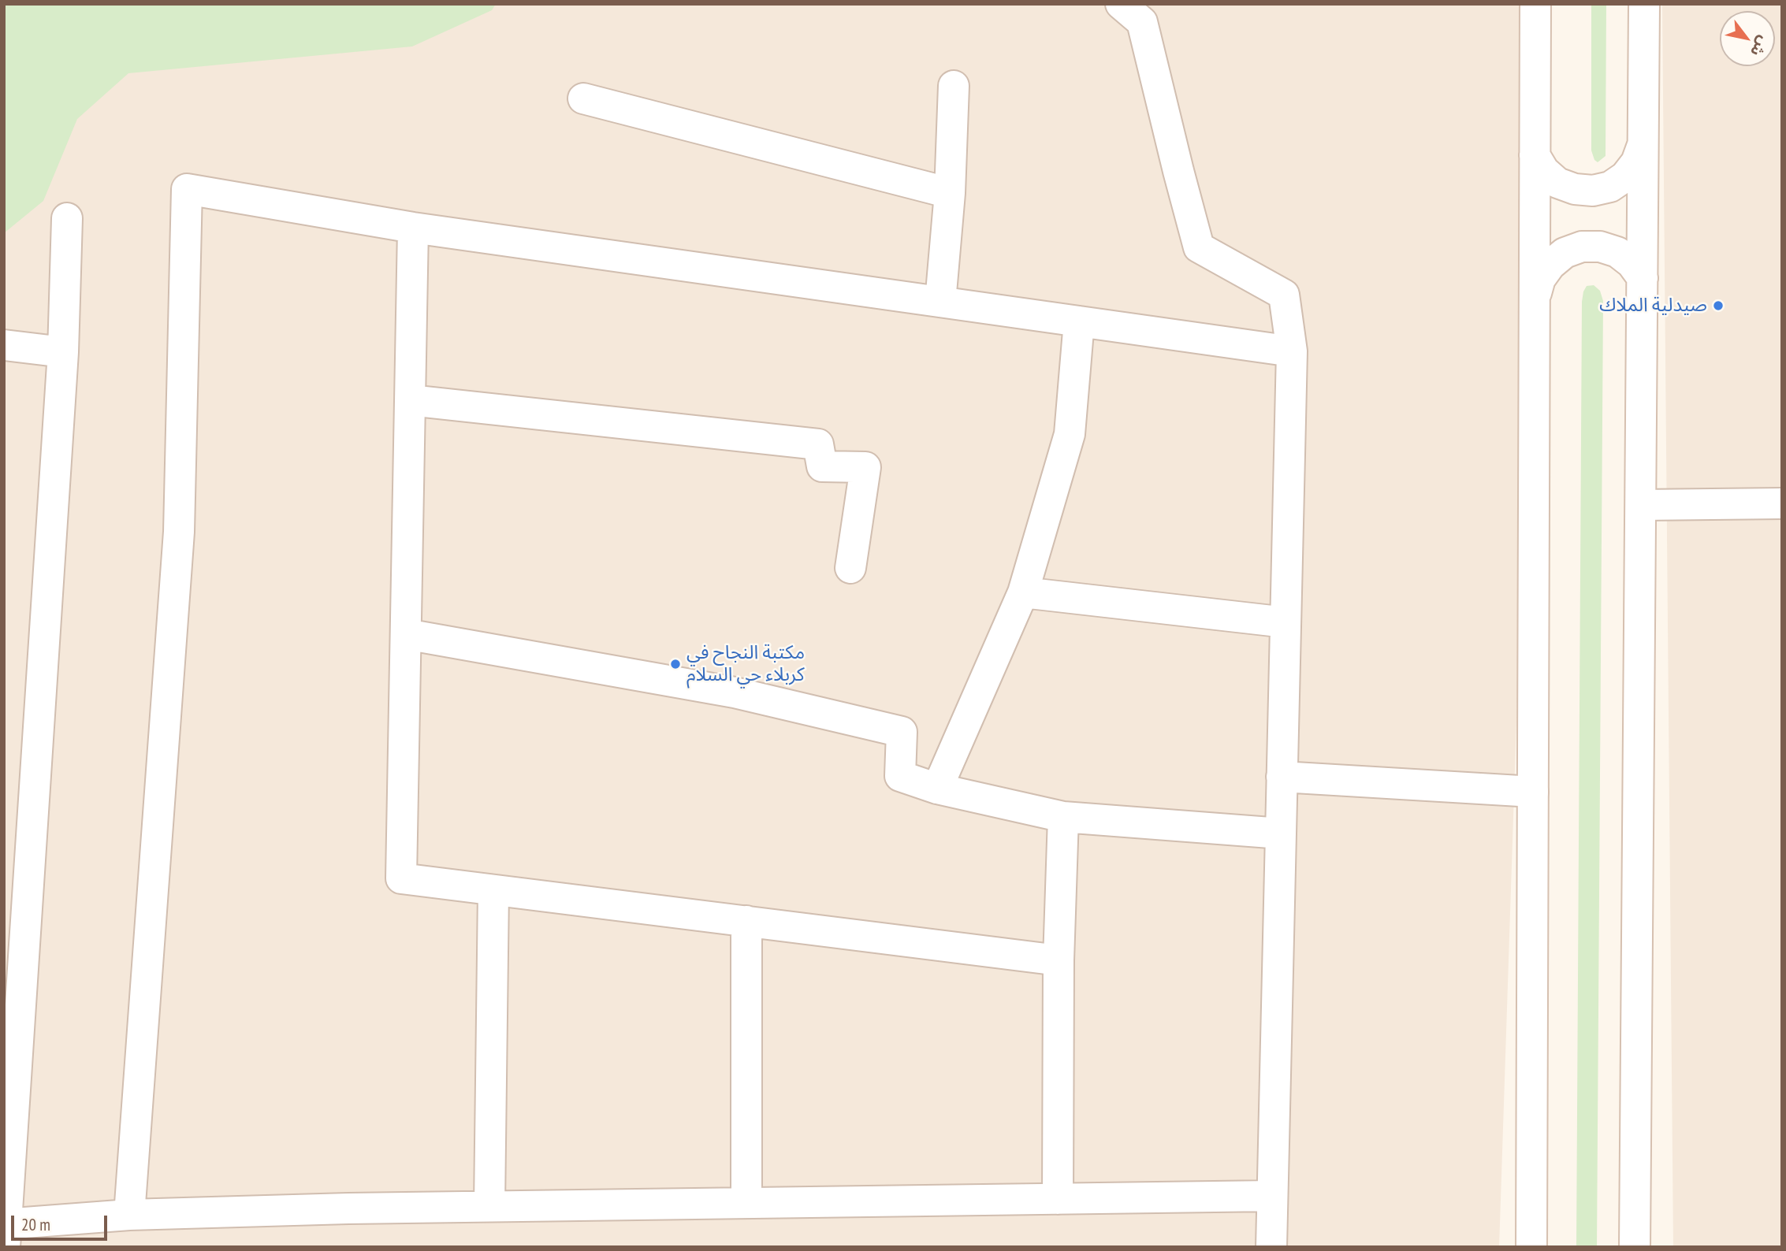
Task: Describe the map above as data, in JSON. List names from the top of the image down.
{
  "places": ["صيدلية الملاك", "مكتبة النجاح في كربلاء حي السلام"],
  "scale_bar": "20 m",
  "north": "bottom right"
}
